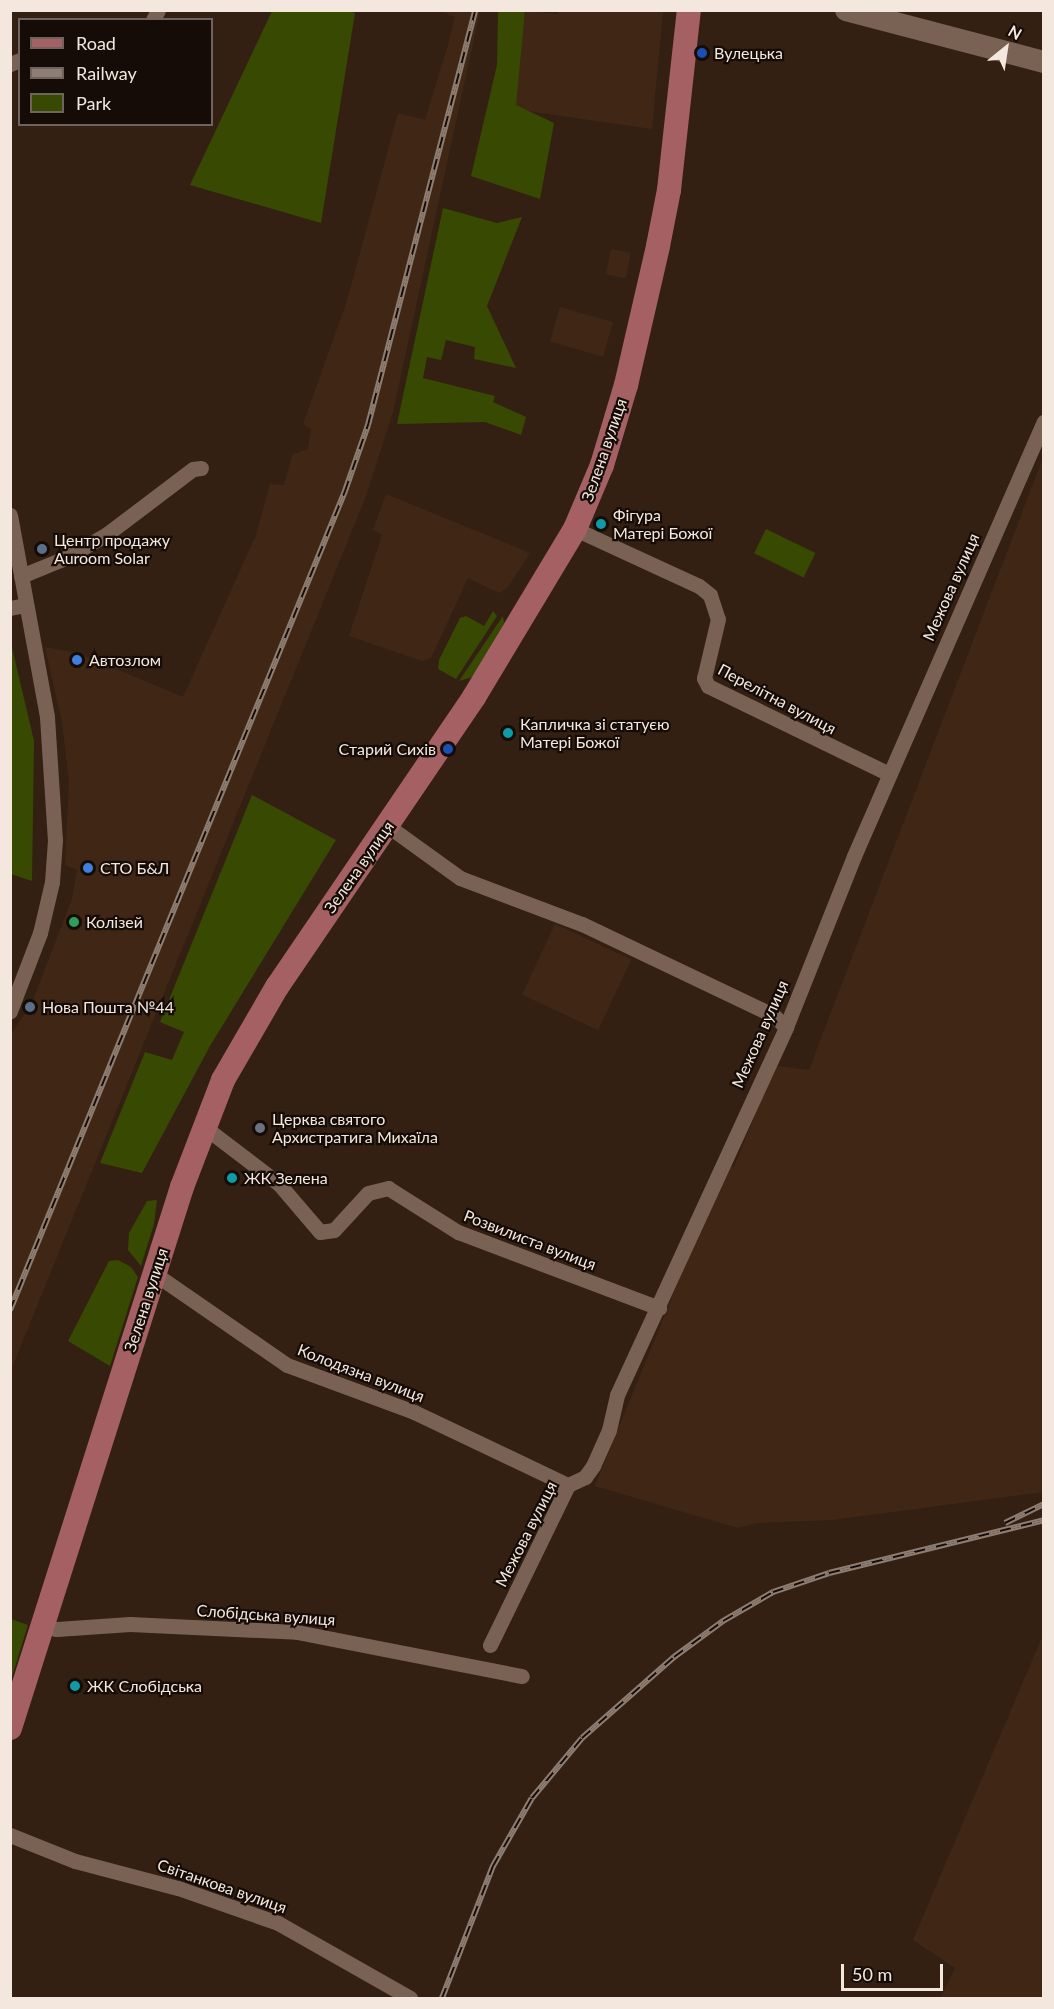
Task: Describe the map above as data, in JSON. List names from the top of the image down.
{
  "streets": {
    "main road": ["Зелена вулиця"],
    "street": [
      "Межова вулиця",
      "Перелітна вулиця",
      "Розвилиста вулиця",
      "Колодязна вулиця",
      "Слобідська вулиця",
      "Світанкова вулиця"
    ]
  },
  "crossings": [
    ["Зелена вулиця", "Перелітна вулиця"],
    ["Зелена вулиця", "Розвилиста вулиця"],
    ["Зелена вулиця", "Колодязна вулиця"],
    ["Зелена вулиця", "Слобідська вулиця"],
    ["Межова вулиця", "Перелітна вулиця"],
    ["Межова вулиця", "Розвилиста вулиця"],
    ["Межова вулиця", "Колодязна вулиця"]
  ],
  "places": [
    "Вулецька",
    "Фігура Матері Божої",
    "Центр продажу Auroom Solar",
    "Автозлом",
    "Капличка зі статуєю Матері Божої",
    "Старий Сихів",
    "СТО Б&Л",
    "Колізей",
    "Нова Пошта №44",
    "Церква святого Архистратига Михаїла",
    "ЖК Зелена",
    "ЖК Слобідська"
  ],
  "legend": ["Road", "Railway", "Park"],
  "scale_bar": "50 m",
  "north": "top right"
}
